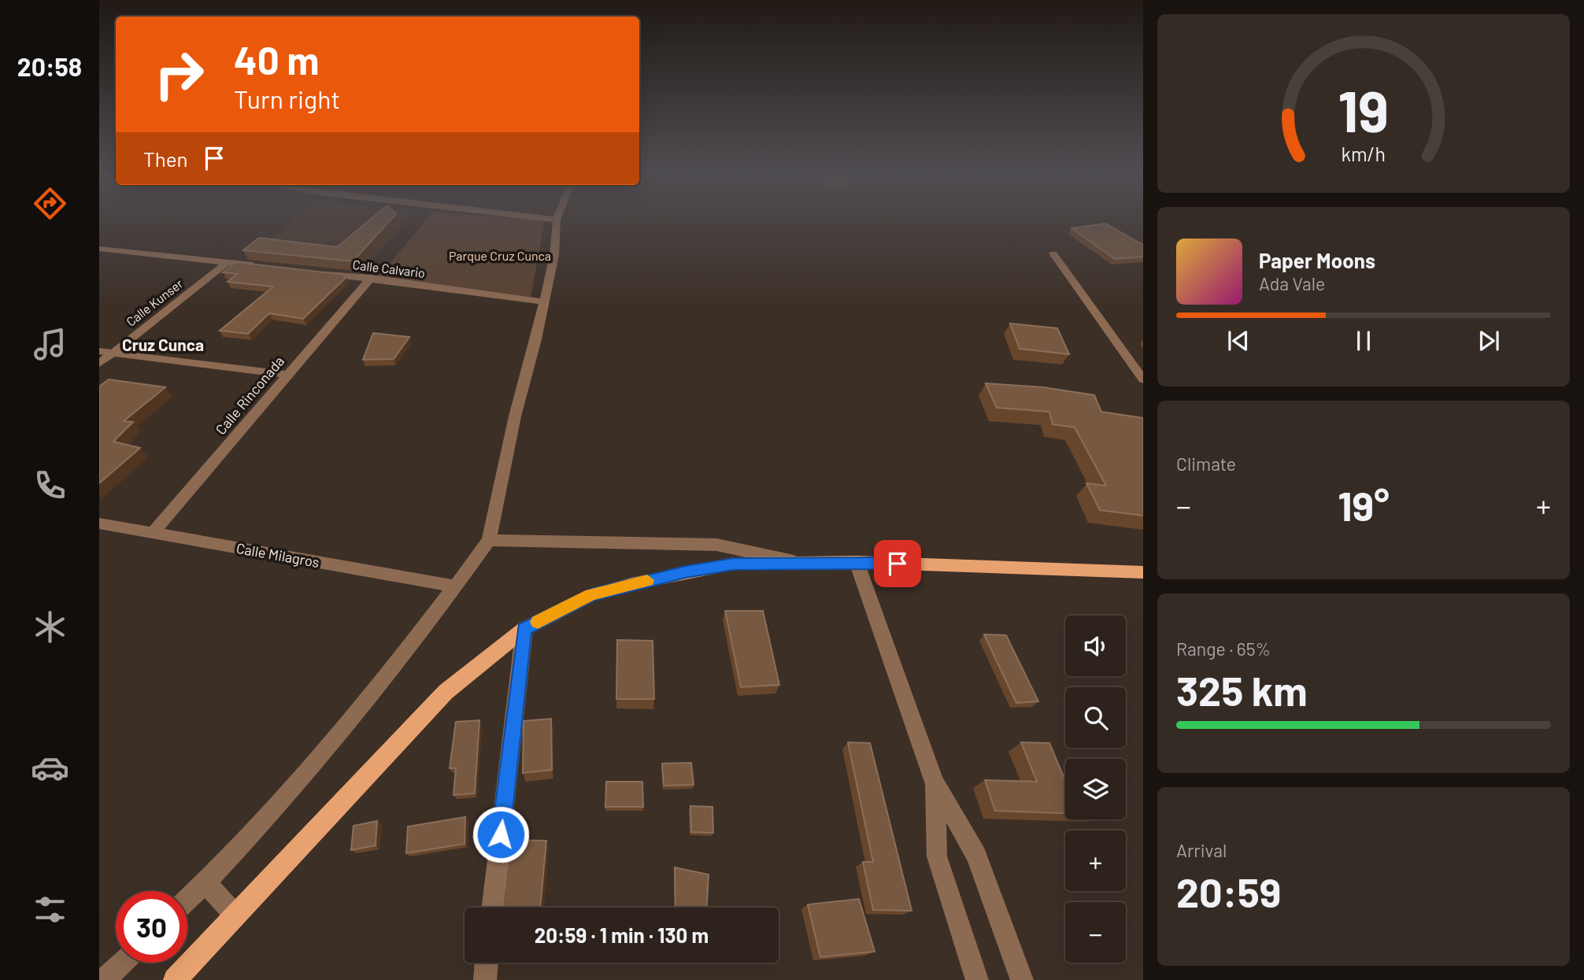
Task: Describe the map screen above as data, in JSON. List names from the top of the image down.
{
  "streets": {
    "street": [
      "Calle Calvario",
      "Calle Kunser",
      "Calle Rinconada",
      "Calle Milagros"
    ]
  },
  "crossings": [
    ["Calle Calvario", "Calle Rinconada"],
    ["Calle Rinconada", "Calle Milagros"]
  ],
  "districts": ["Cruz Cunca"],
  "parks": ["Parque Cruz Cunca"],
  "page": {
    "tabs": "20:58",
    "turn": ["40 m", "Turn right"],
    "then": "Then",
    "song": ["Paper Moons", "Ada Vale"],
    "tile": [
      "Climate",
      ["Range · 65%", "325 km"],
      ["Arrival", "20:59"]
    ],
    "heat": ["−", "19°", "+"],
    "map_buttons": ["+", "−"],
    "limit": "30",
    "trip": "20:59 · 1 min · 130 m",
    "gauge": ["19", "km/h"]
  }
}
